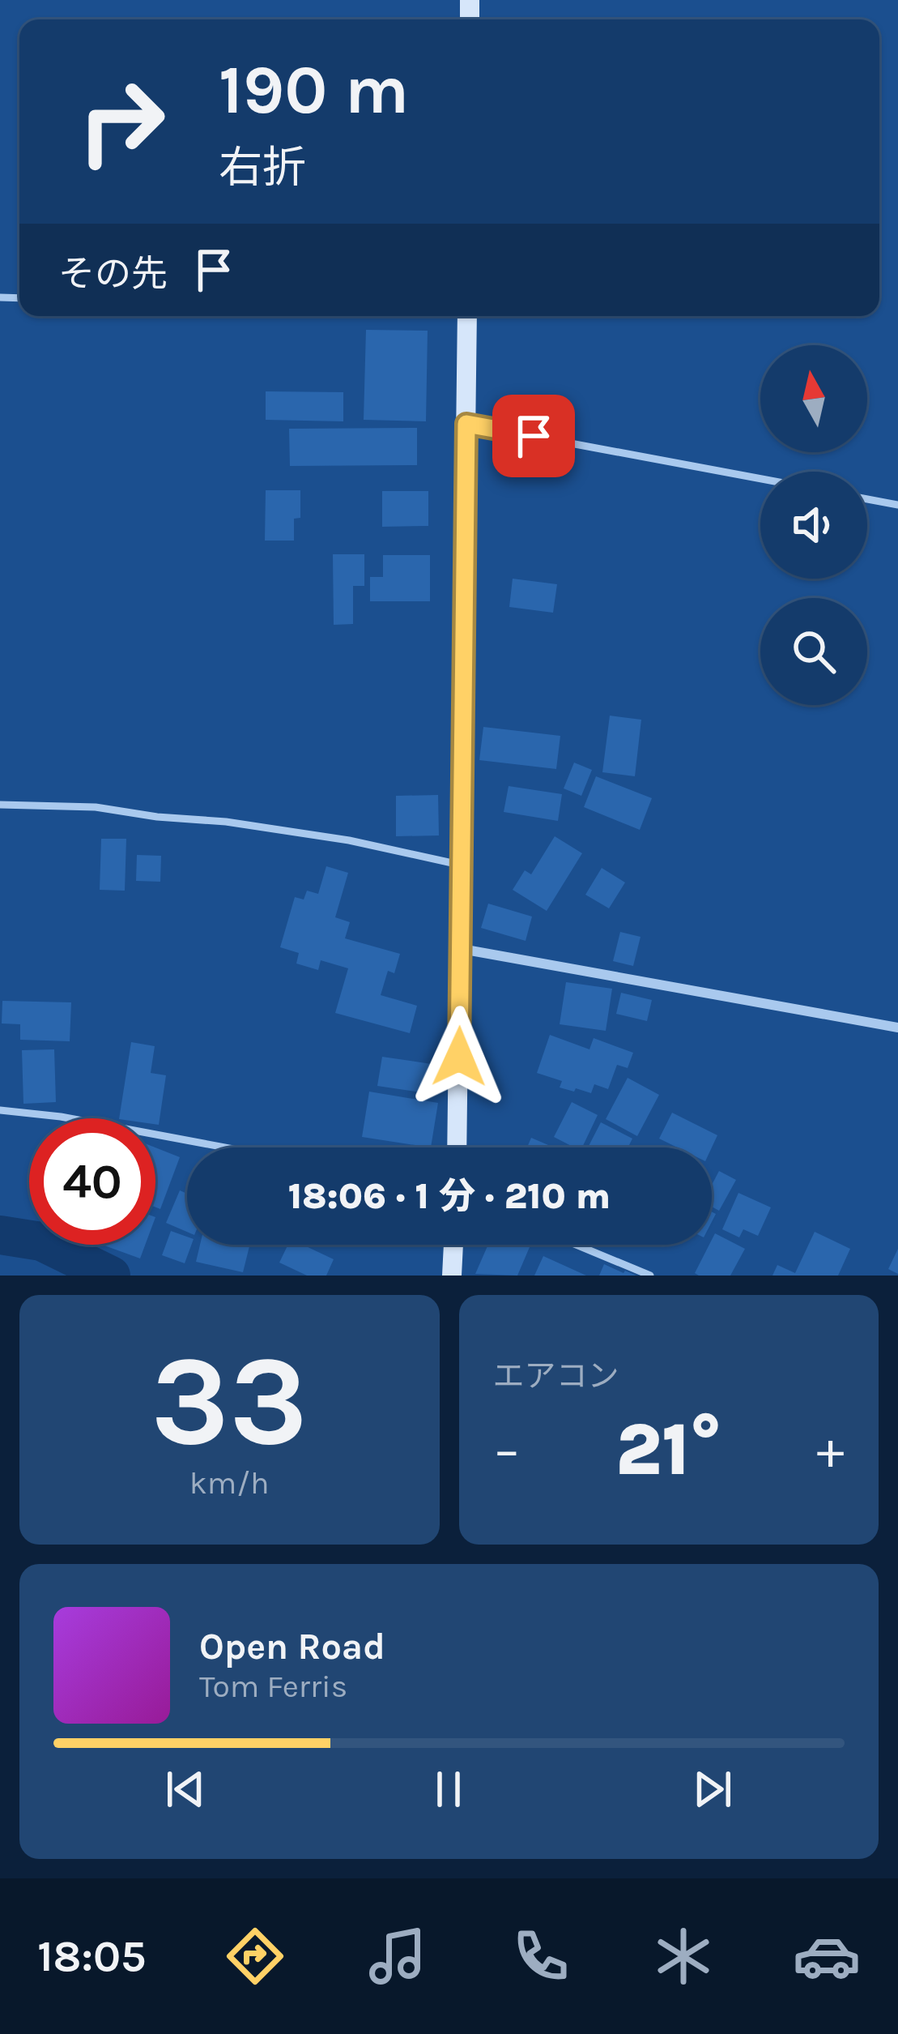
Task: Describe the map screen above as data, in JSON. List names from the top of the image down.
{
  "north": "top",
  "page": {
    "turn": ["190 m", "右折"],
    "then": "その先",
    "limit": "40",
    "trip": "18:06 · 1 分 · 210 m",
    "tile": [
      ["33", "km/h"],
      "エアコン"
    ],
    "heat": ["−", "21°", "+"],
    "song": ["Open Road", "Tom Ferris"],
    "tabs": "18:05"
  }
}
